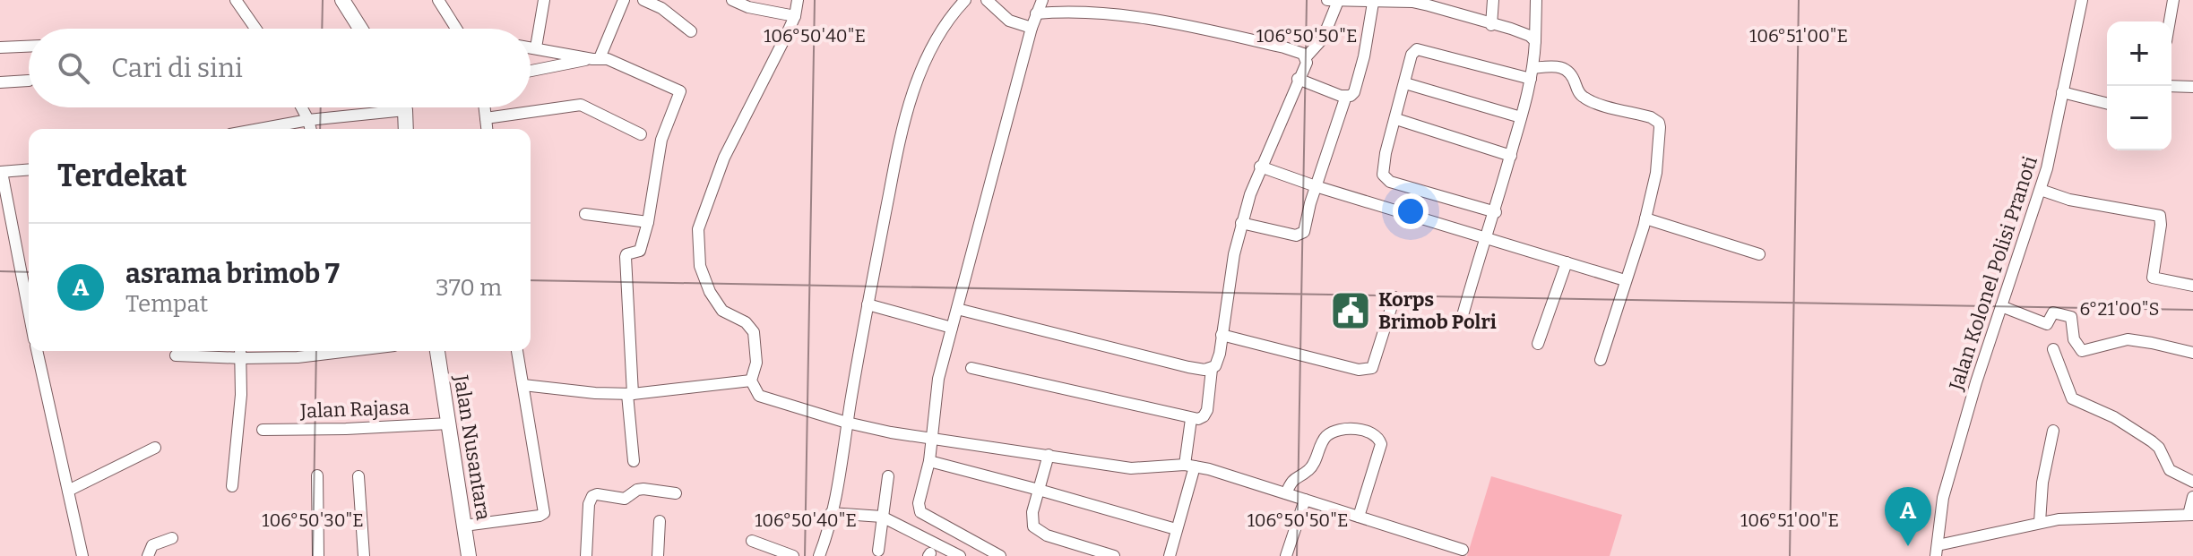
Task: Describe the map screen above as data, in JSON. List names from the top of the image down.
{
  "streets": {
    "main road": ["Jalan Nusantara"],
    "street": ["Jalan Kolonel Polisi Pranoti", "Jalan Rajasa"]
  },
  "crossings": [
    ["Jalan Rajasa", "Jalan Nusantara"]
  ],
  "places": {
    "public building": ["Korps Brimob Polri"]
  },
  "page": {
    "map_buttons": ["+", "−"],
    "search": "Cari di sini",
    "heading": "Terdekat",
    "list": [
      {
        "mark": "A",
        "name": "asrama brimob 7",
        "note": "Tempat",
        "value": "370 m"
      }
    ],
    "pins": "A"
  },
  "coordinates": [
    "106°50'40\"E",
    "106°50'50\"E",
    "106°51'00\"E",
    "6°21'00\"S",
    "106°50'30\"E"
  ]
}
